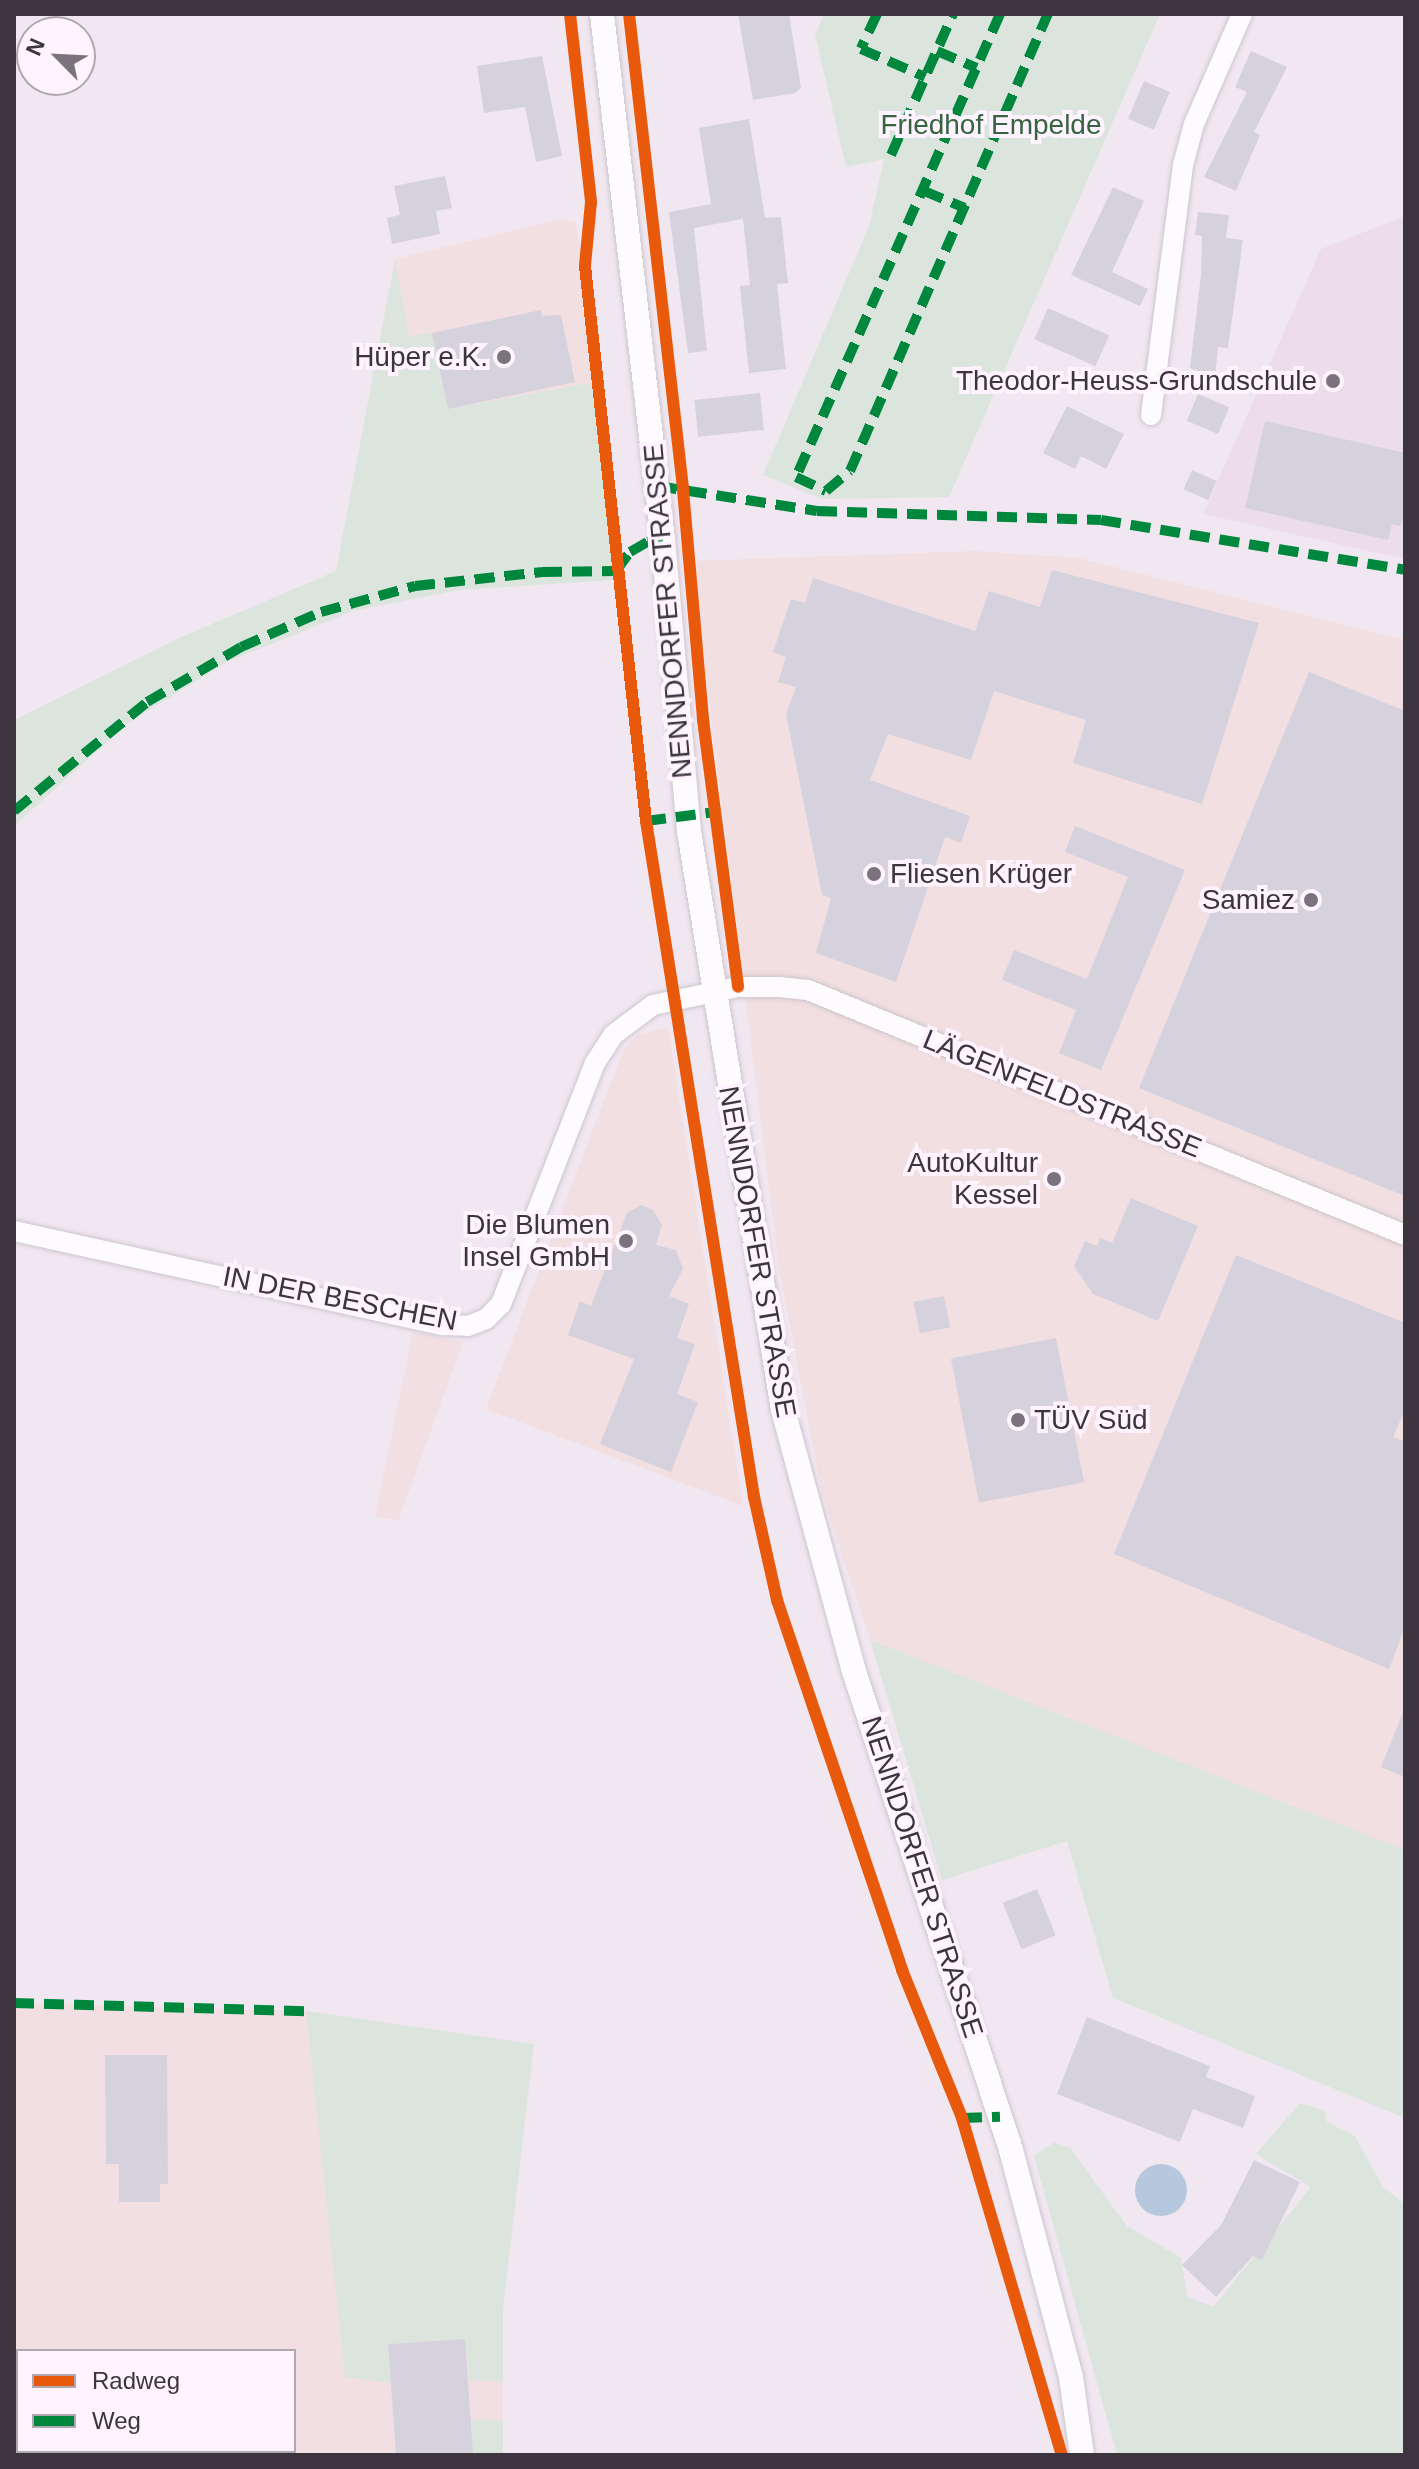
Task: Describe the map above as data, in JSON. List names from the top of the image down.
{
  "streets": {
    "street": ["NENNDORFER STRASSE", "LÄGENFELDSTRASSE", "IN DER BESCHEN"]
  },
  "crossings": [
    ["NENNDORFER STRASSE", "LÄGENFELDSTRASSE"],
    ["NENNDORFER STRASSE", "IN DER BESCHEN"],
    ["LÄGENFELDSTRASSE", "IN DER BESCHEN"]
  ],
  "parks": ["Friedhof Empelde"],
  "places": [
    "Hüper e.K.",
    "Theodor-Heuss-Grundschule",
    "Fliesen Krüger",
    "Samiez",
    "AutoKultur Kessel",
    "Die Blumen Insel GmbH",
    "TÜV Süd"
  ],
  "legend": ["Radweg", "Weg"],
  "north": "top left"
}
